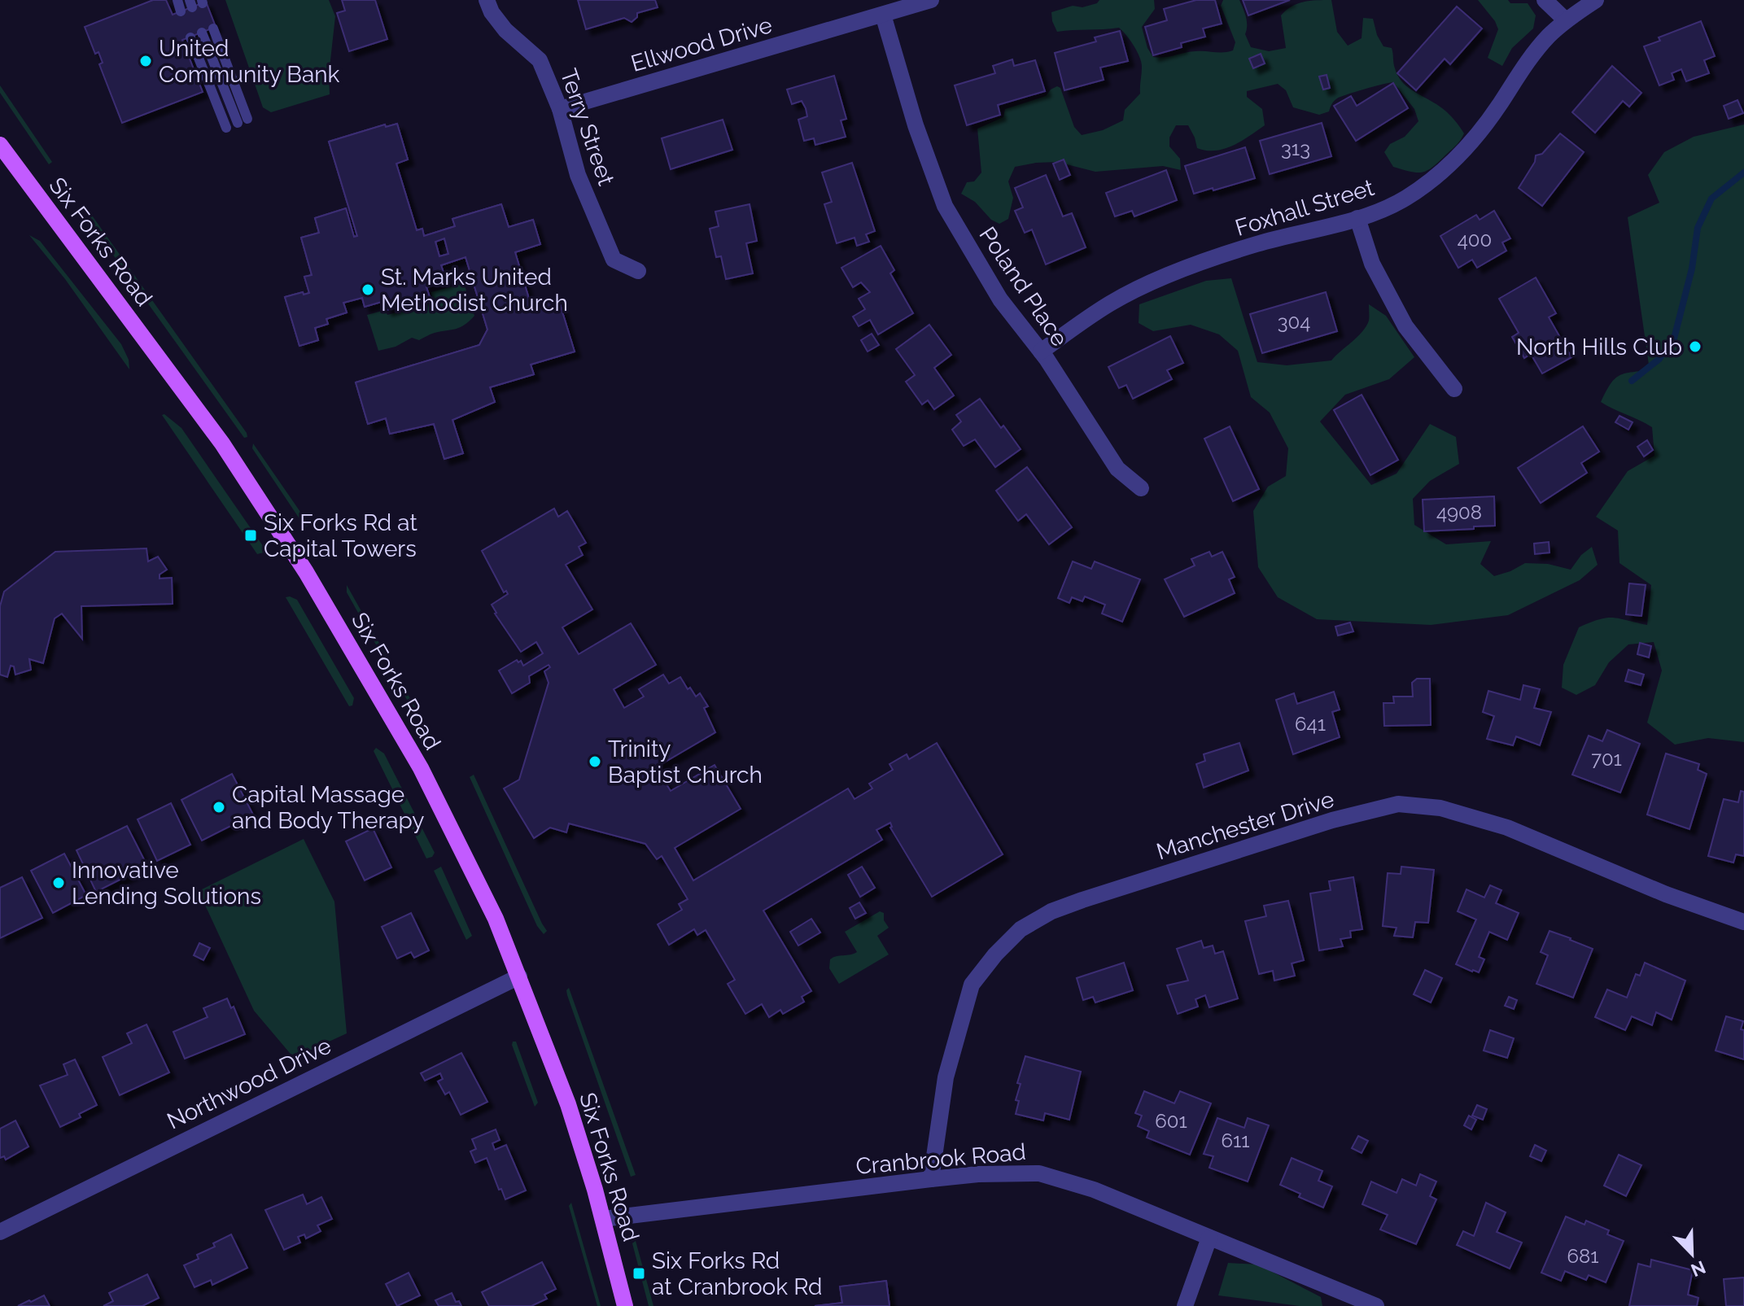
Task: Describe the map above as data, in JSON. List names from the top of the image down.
{
  "streets": {
    "main road": ["Six Forks Road"],
    "street": [
      "Ellwood Drive",
      "Terry Street",
      "Foxhall Street",
      "Poland Place",
      "Manchester Drive",
      "Northwood Drive",
      "Cranbrook Road"
    ]
  },
  "crossings": [
    ["Ellwood Drive", "Terry Street"],
    ["Ellwood Drive", "Poland Place"],
    ["Foxhall Street", "Poland Place"],
    ["Six Forks Road", "Northwood Drive"],
    ["Six Forks Road", "Cranbrook Road"],
    ["Manchester Drive", "Cranbrook Road"]
  ],
  "places": {
    "other": [
      "United Community Bank",
      "St. Marks United Methodist Church",
      "North Hills Club",
      "Trinity Baptist Church",
      "Capital Massage and Body Therapy",
      "Innovative Lending Solutions"
    ],
    "transit": ["Six Forks Rd at Capital Towers", "Six Forks Rd at Cranbrook Rd"]
  },
  "house_numbers": [
    "313",
    "400",
    "304",
    "4908",
    "641",
    "701",
    "601",
    "611",
    "681"
  ],
  "north": "bottom right"
}
